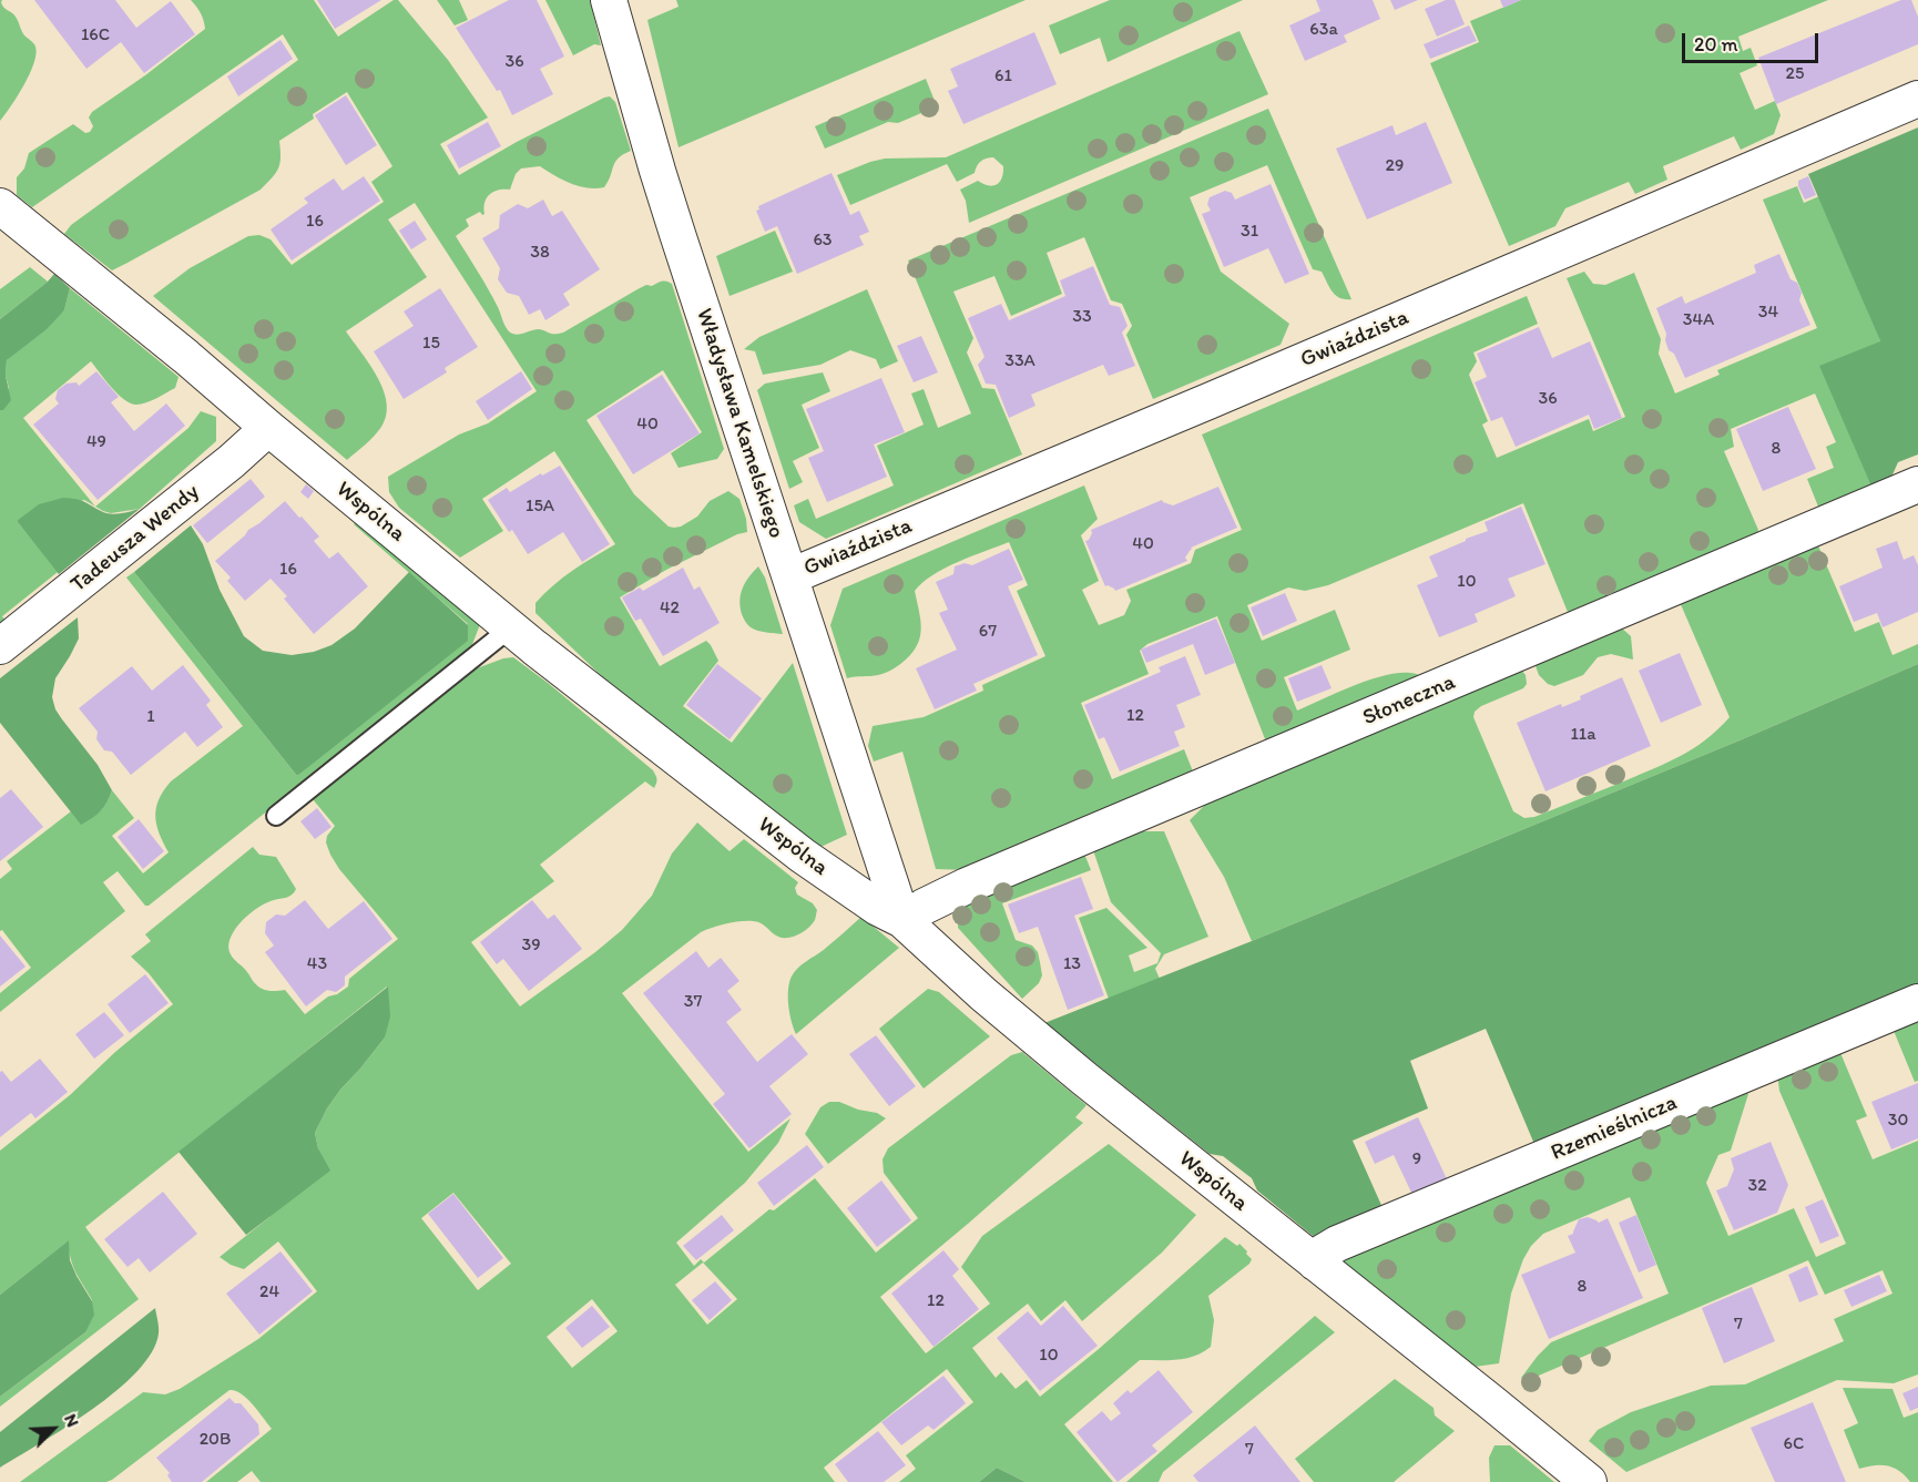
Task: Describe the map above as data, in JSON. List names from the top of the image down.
{
  "streets": {
    "street": [
      "Gwiaździsta",
      "Władysława Kamelskiego",
      "Wspólna",
      "Tadeusza Wendy",
      "Słoneczna",
      "Rzemieślnicza"
    ]
  },
  "crossings": [
    ["Gwiaździsta", "Władysława Kamelskiego"],
    ["Władysława Kamelskiego", "Wspólna"],
    ["Władysława Kamelskiego", "Słoneczna"],
    ["Wspólna", "Tadeusza Wendy"],
    ["Wspólna", "Słoneczna"],
    ["Wspólna", "Rzemieślnicza"]
  ],
  "house_numbers": [
    "63a",
    "16C",
    "36",
    "25",
    "61",
    "29",
    "16",
    "31",
    "63",
    "38",
    "34",
    "33",
    "34A",
    "15",
    "33A",
    "36",
    "40",
    "49",
    "8",
    "15A",
    "40",
    "16",
    "10",
    "42",
    "67",
    "12",
    "1",
    "11a",
    "39",
    "43",
    "13",
    "37",
    "30",
    "9",
    "32",
    "8",
    "24",
    "12",
    "7",
    "10",
    "20B",
    "6C",
    "7"
  ],
  "scale_bar": "20 m",
  "north": "top right"
}
